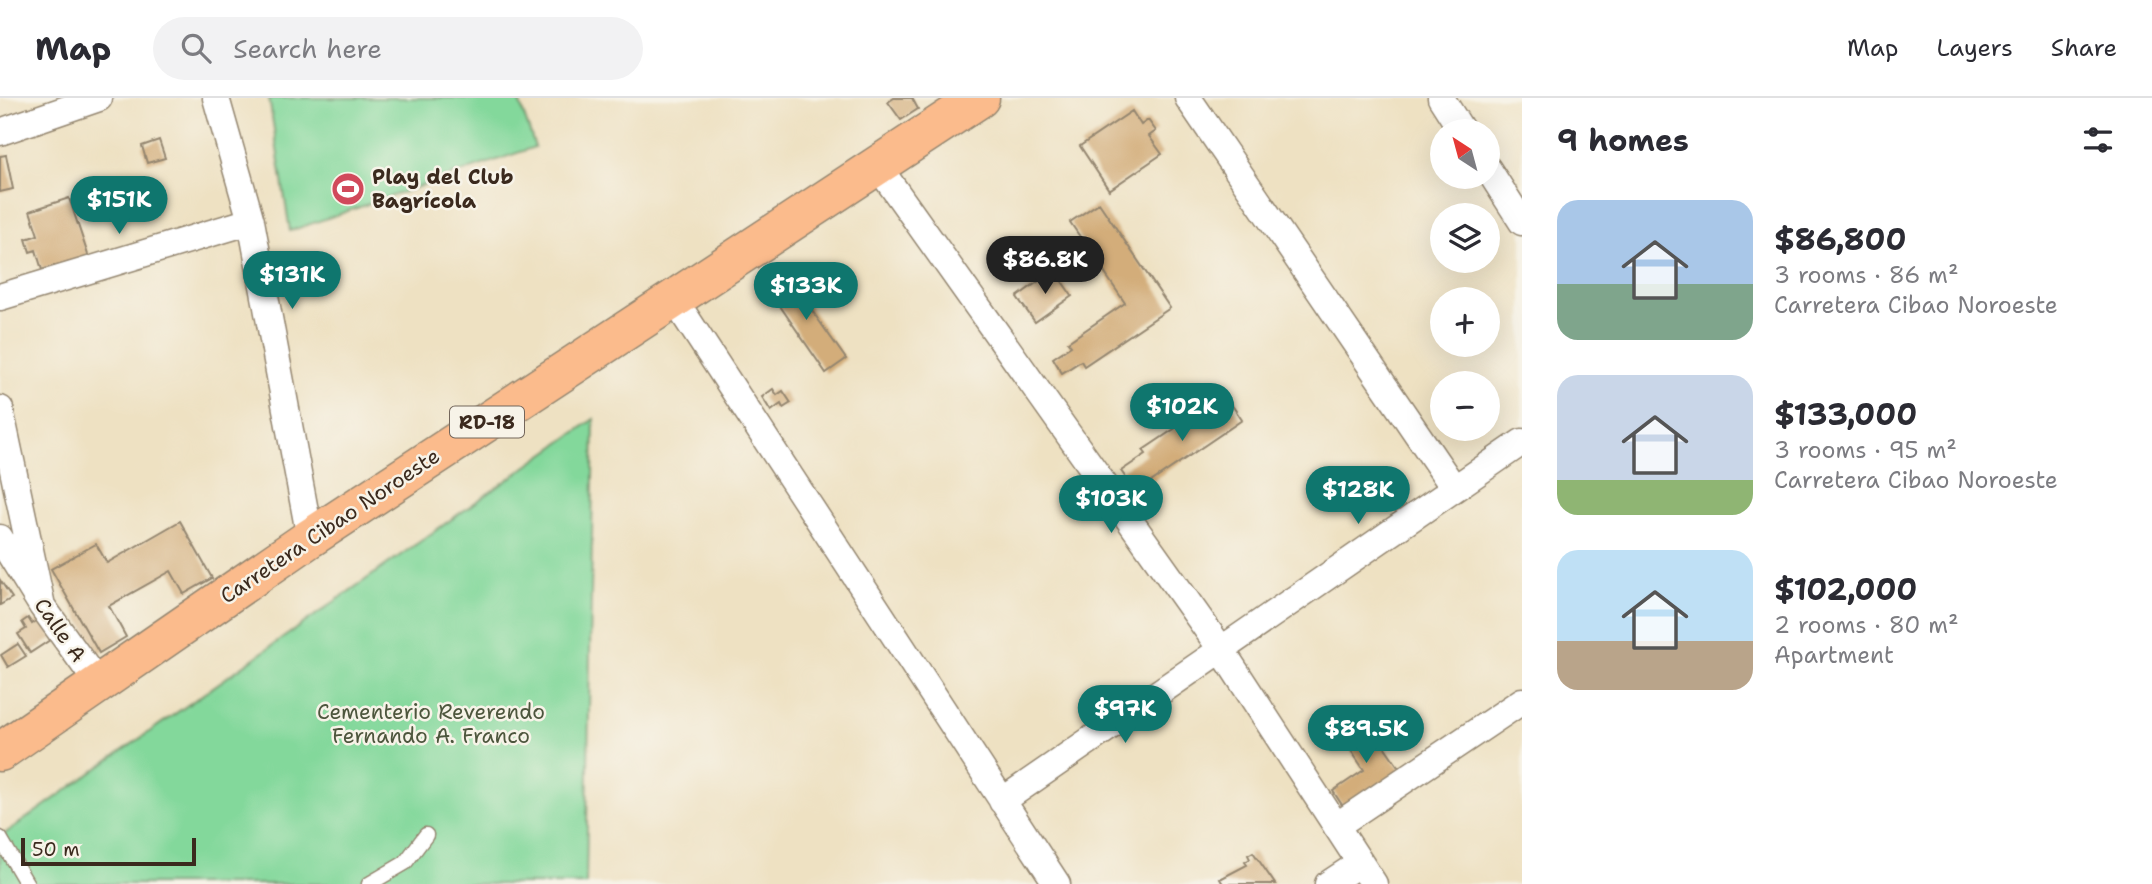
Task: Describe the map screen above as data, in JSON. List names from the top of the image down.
{
  "streets": {
    "main road": ["RD-18", "Carretera Cibao Noroeste"],
    "street": ["Calle A"]
  },
  "crossings": [
    ["Carretera Cibao Noroeste", "Calle A"]
  ],
  "parks": ["Cementerio Reverendo Fernando A. Franco"],
  "places": {
    "sports": ["Play del Club Bagrícola"]
  },
  "scale_bar": "50 m",
  "north": "top left",
  "page": {
    "header": "Map",
    "search": "Search here",
    "nav": ["Map", "Layers", "Share"],
    "heading": "9 homes",
    "map_buttons": ["+", "−"],
    "price": [
      "$151K",
      "$86.8K",
      "$131K",
      "$133K",
      "$102K",
      "$128K",
      "$103K",
      "$97K",
      "$89.5K"
    ],
    "list": [
      {
        "name": "$86,800",
        "note": "3 rooms · 86 m² · Carretera Cibao Noroeste"
      },
      {
        "name": "$133,000",
        "note": "3 rooms · 95 m² · Carretera Cibao Noroeste"
      },
      {
        "name": "$102,000",
        "note": "2 rooms · 80 m² · Apartment"
      }
    ],
    "scale": "50 m"
  }
}
